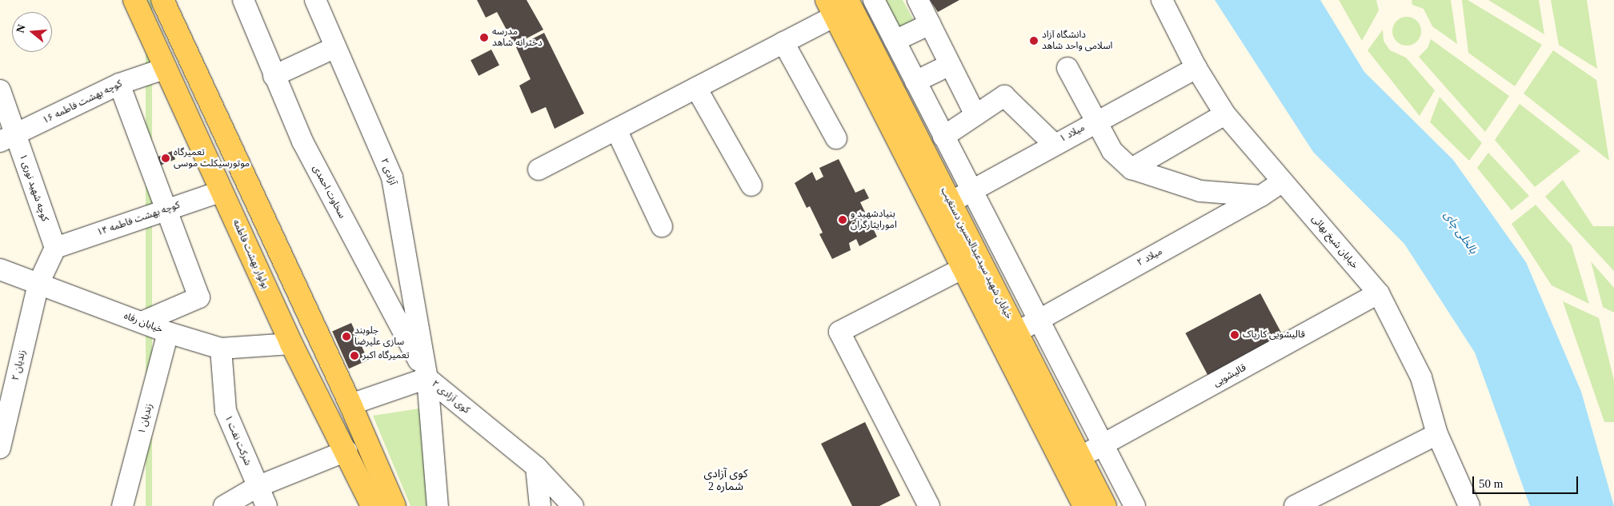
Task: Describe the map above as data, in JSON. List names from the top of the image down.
{
  "streets": {
    "main road": ["خیابان شهید سیدعبدالحسین دستغیب", "بولوار بهشت فاطمه"],
    "street": [
      "کوچه بهشت فاطمه ۱۶",
      "میلاد ۱",
      "آزادی ۲",
      "کوچه شهید نوری ۱",
      "سخاوت احمدی",
      "کوچه بهشت فاطمه ۱۴",
      "خیابان شیخ بهائی",
      "میلاد ۲",
      "خیابان رفاه",
      "زندیان ۲",
      "قالیشویی",
      "کوی آزادی ۲",
      "زندیان ۱",
      "شرکت نفت ۱"
    ]
  },
  "crossings": [
    ["کوچه بهشت فاطمه ۱۶", "کوچه شهید نوری ۱"],
    ["کوچه بهشت فاطمه ۱۶", "بولوار بهشت فاطمه"],
    ["میلاد ۱", "خیابان شیخ بهائی"],
    ["میلاد ۱", "خیابان شهید سیدعبدالحسین دستغیب"],
    ["آزادی ۲", "سخاوت احمدی"],
    ["آزادی ۲", "کوی آزادی ۲"],
    ["کوچه شهید نوری ۱", "کوچه بهشت فاطمه ۱۴"],
    ["سخاوت احمدی", "کوی آزادی ۲"],
    ["کوچه بهشت فاطمه ۱۴", "بولوار بهشت فاطمه"],
    ["خیابان شیخ بهائی", "میلاد ۲"],
    ["خیابان شیخ بهائی", "قالیشویی"],
    ["خیابان شهید سیدعبدالحسین دستغیب", "میلاد ۲"],
    ["خیابان شهید سیدعبدالحسین دستغیب", "قالیشویی"],
    ["بولوار بهشت فاطمه", "خیابان رفاه"],
    ["خیابان رفاه", "زندیان ۲"],
    ["خیابان رفاه", "زندیان ۱"],
    ["خیابان رفاه", "شرکت نفت ۱"]
  ],
  "districts": ["کوی آزادی شماره 2"],
  "water": ["بالخلی چای"],
  "places": [
    "مدرسه دخترانه شاهد",
    "دانشگاه آزاد اسلامی واحد شاهد",
    "تعمیرگاه موتورسیکلت موسی",
    "بنیادشهید و امورایثارگران",
    "قالیشویی کارپاک",
    "جلوبند سازی علیرضا",
    "تعمیرگاه اکبر"
  ],
  "scale_bar": "50 m",
  "north": "left"
}
